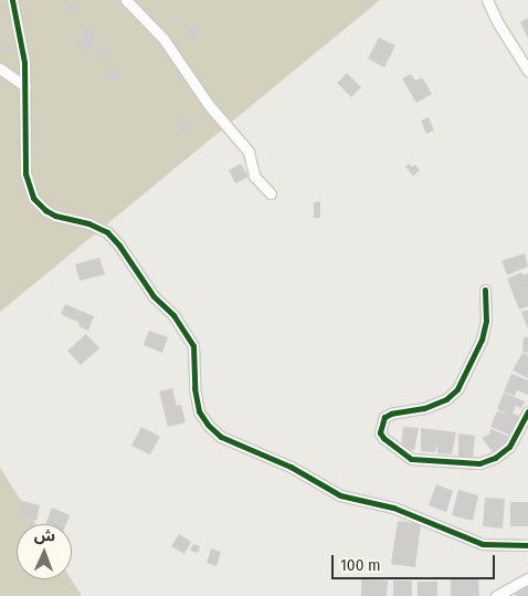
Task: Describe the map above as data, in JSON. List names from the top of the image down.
{
  "scale_bar": "100 m",
  "north": "top"
}
